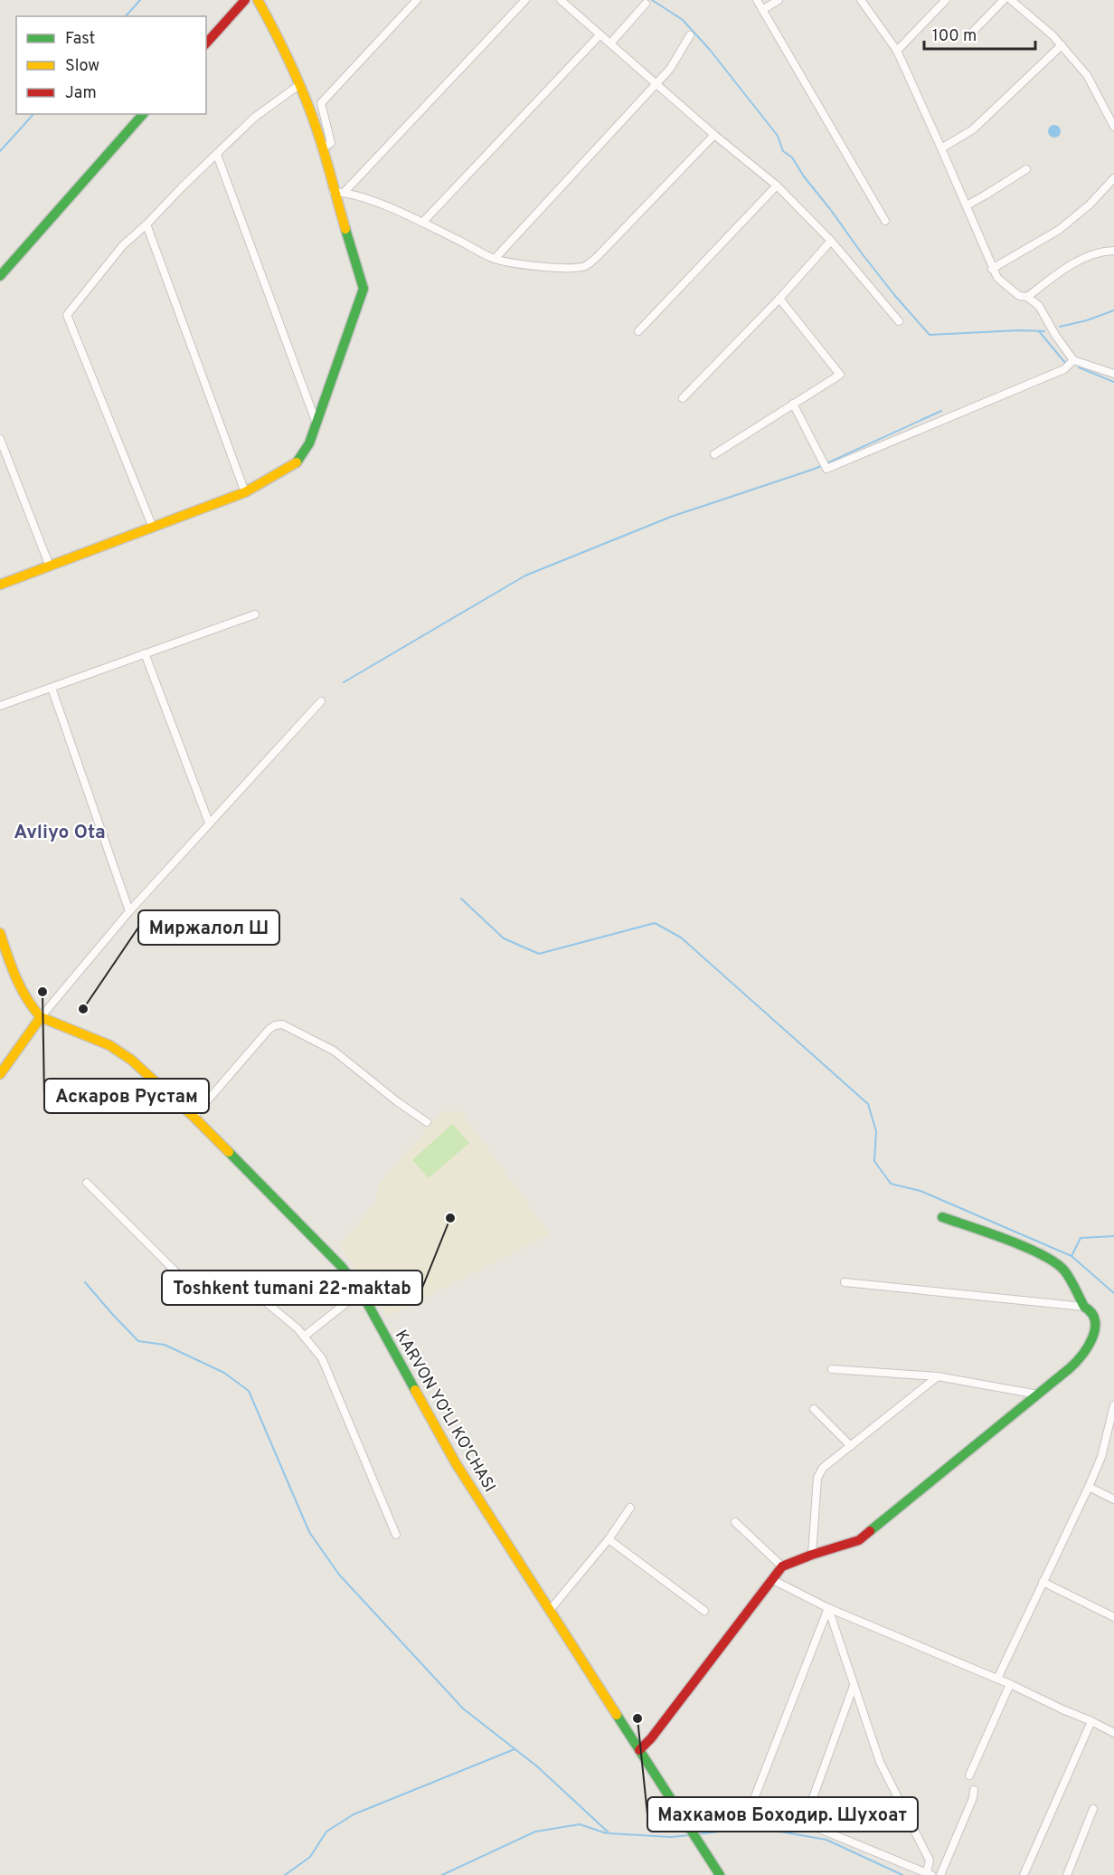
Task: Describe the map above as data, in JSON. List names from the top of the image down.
{
  "streets": {
    "street": ["KARVON YO‘LI KO'CHASI"]
  },
  "districts": ["Avliyo Ota"],
  "places": [
    "Аскаров Рустам",
    "Миржалол Ш",
    "Toshkent tumani 22-maktab",
    "Махкамов Боходир. Шухоат"
  ],
  "legend": ["Fast", "Slow", "Jam"],
  "scale_bar": "100 m"
}
